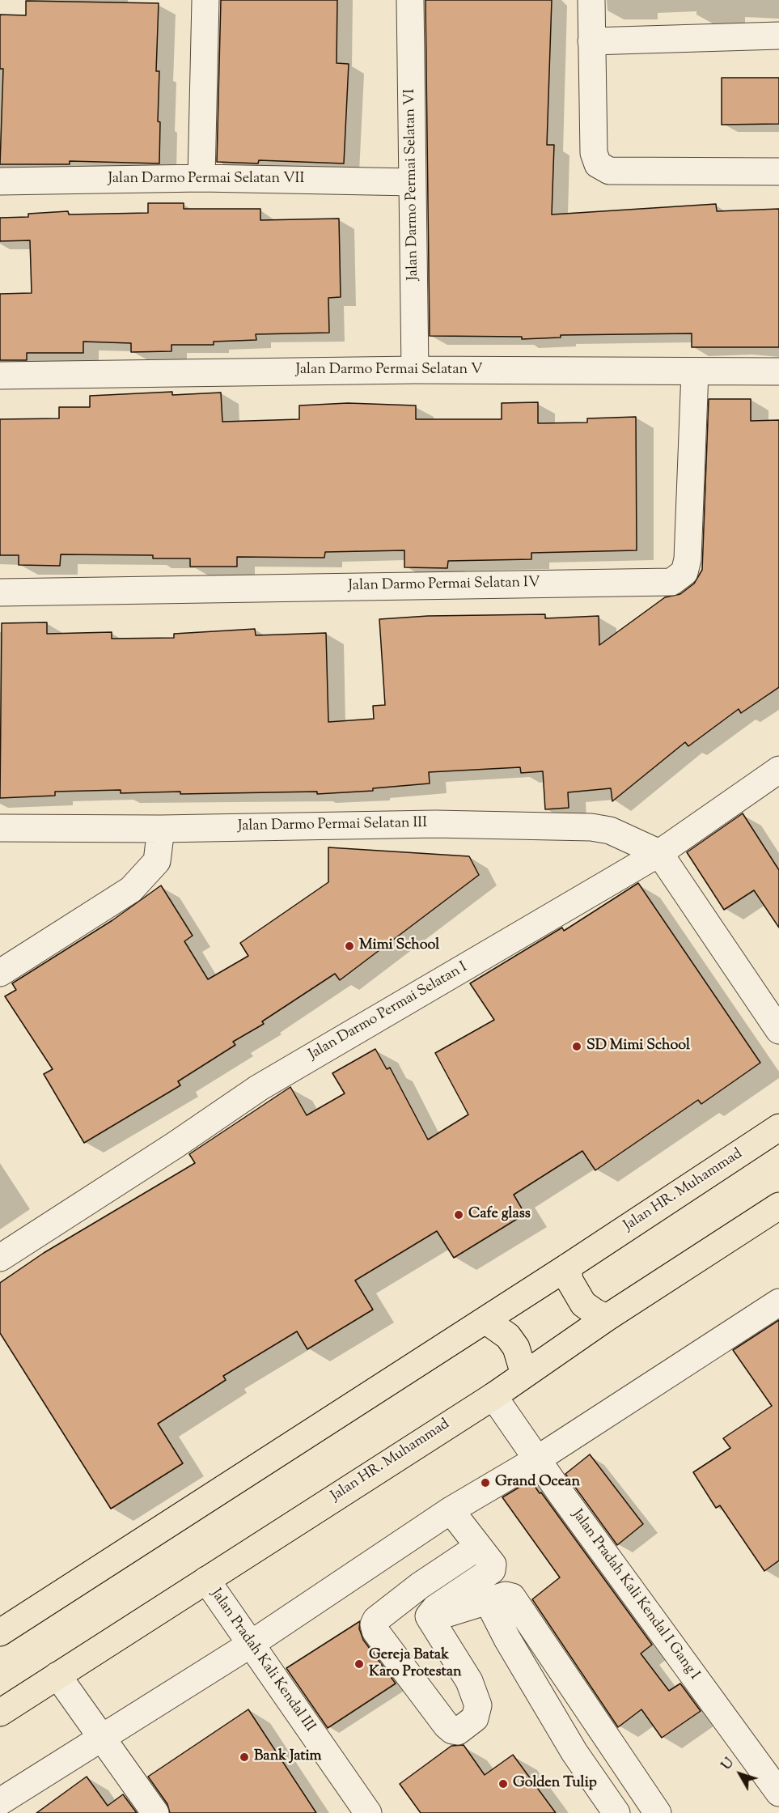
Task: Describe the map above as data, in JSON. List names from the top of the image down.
{
  "streets": {
    "main road": ["Jalan HR. Muhammad"],
    "street": [
      "Jalan Darmo Permai Selatan VII",
      "Jalan Darmo Permai Selatan VI",
      "Jalan Darmo Permai Selatan V",
      "Jalan Darmo Permai Selatan IV",
      "Jalan Darmo Permai Selatan III",
      "Jalan Darmo Permai Selatan I",
      "Jalan Pradah Kali Kendal I Gang I",
      "Jalan Pradah Kali Kendal III"
    ]
  },
  "crossings": [
    ["Jalan Darmo Permai Selatan VII", "Jalan Darmo Permai Selatan VI"],
    ["Jalan Darmo Permai Selatan VI", "Jalan Darmo Permai Selatan V"],
    ["Jalan Darmo Permai Selatan V", "Jalan Darmo Permai Selatan IV"],
    ["Jalan Darmo Permai Selatan III", "Jalan Darmo Permai Selatan I"],
    ["Jalan HR. Muhammad", "Jalan Pradah Kali Kendal I Gang I"],
    ["Jalan HR. Muhammad", "Jalan Pradah Kali Kendal III"]
  ],
  "places": [
    "Mimi School",
    "SD Mimi School",
    "Cafe glass",
    "Grand Ocean",
    "Gereja Batak Karo Protestan",
    "Bank Jatim",
    "Golden Tulip"
  ],
  "north": "top left"
}
